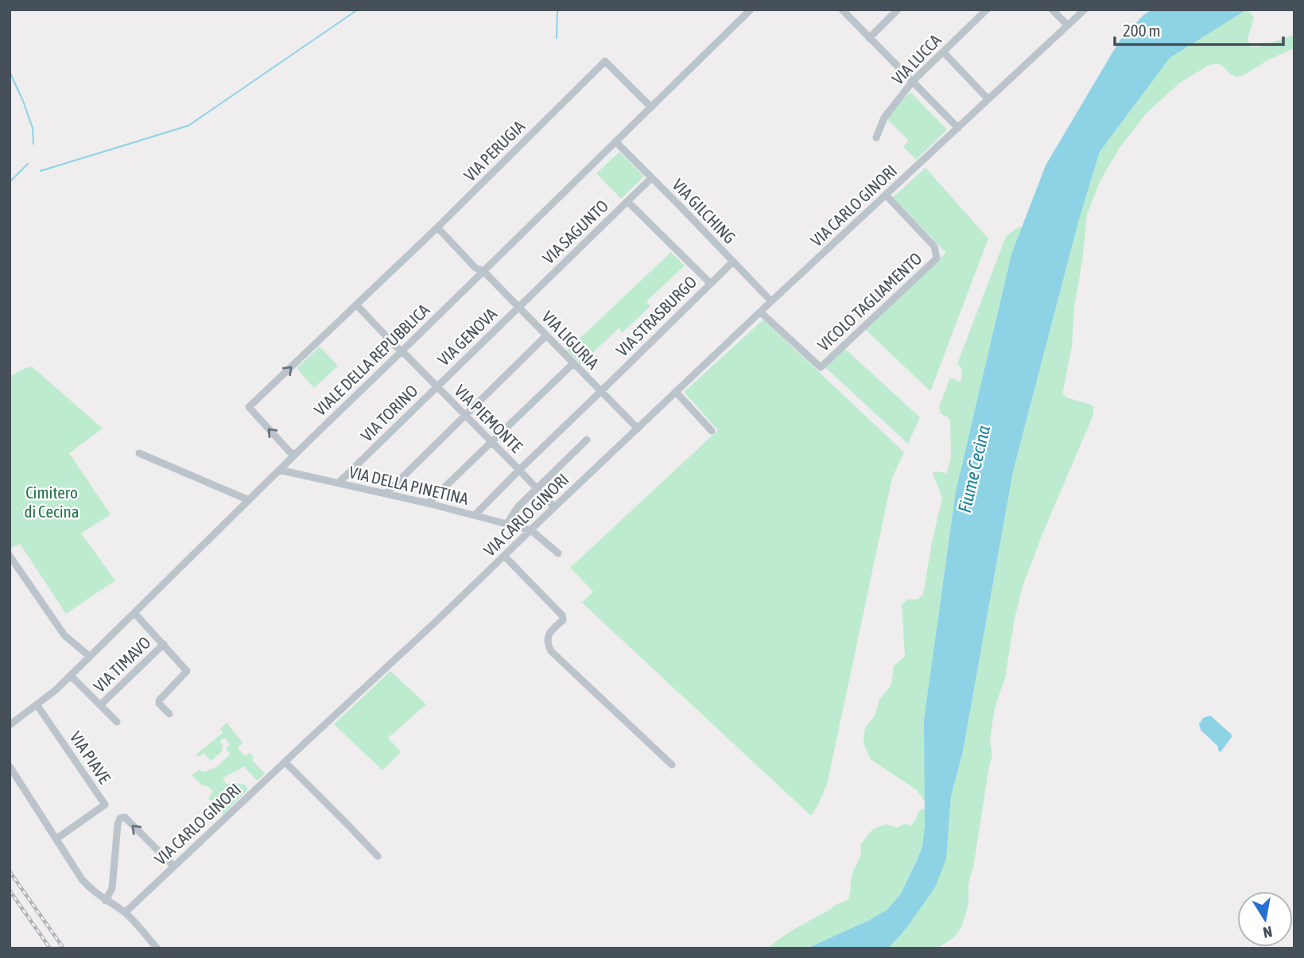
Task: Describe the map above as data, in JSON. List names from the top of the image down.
{
  "streets": {
    "street": [
      "VIA LUCCA",
      "VIA PERUGIA",
      "VIA CARLO GINORI",
      "VIA GILCHING",
      "VIA SAGUNTO",
      "VICOLO TAGLIAMENTO",
      "VIA STRASBURGO",
      "VIA GENOVA",
      "VIA LIGURIA",
      "VIALE DELLA REPUBBLICA",
      "VIA TORINO",
      "VIA PIEMONTE",
      "VIA DELLA PINETINA",
      "VIA TIMAVO",
      "VIA PIAVE"
    ]
  },
  "crossings": [
    ["VIA PERUGIA", "VIA LIGURIA"],
    ["VIA PERUGIA", "VIALE DELLA REPUBBLICA"],
    ["VIA PERUGIA", "VIA PIEMONTE"],
    ["VIA CARLO GINORI", "VIA GILCHING"],
    ["VIA CARLO GINORI", "VICOLO TAGLIAMENTO"],
    ["VIA CARLO GINORI", "VIA LIGURIA"],
    ["VIA CARLO GINORI", "VIA PIEMONTE"],
    ["VIA CARLO GINORI", "VIA DELLA PINETINA"],
    ["VIA GILCHING", "VIA SAGUNTO"],
    ["VIA GILCHING", "VIA STRASBURGO"],
    ["VIA GILCHING", "VIALE DELLA REPUBBLICA"],
    ["VIA SAGUNTO", "VIA GENOVA"],
    ["VIA SAGUNTO", "VIA LIGURIA"],
    ["VIA STRASBURGO", "VIA LIGURIA"],
    ["VIA STRASBURGO", "VIA PIEMONTE"],
    ["VIA STRASBURGO", "VIA DELLA PINETINA"],
    ["VIA GENOVA", "VIA LIGURIA"],
    ["VIA GENOVA", "VIA TORINO"],
    ["VIA GENOVA", "VIA PIEMONTE"],
    ["VIA LIGURIA", "VIALE DELLA REPUBBLICA"],
    ["VIALE DELLA REPUBBLICA", "VIA PIEMONTE"],
    ["VIALE DELLA REPUBBLICA", "VIA DELLA PINETINA"],
    ["VIALE DELLA REPUBBLICA", "VIA PIAVE"],
    ["VIA TORINO", "VIA PIEMONTE"],
    ["VIA TORINO", "VIA DELLA PINETINA"]
  ],
  "water": ["Fiume Cecina"],
  "parks": ["Cimitero di Cecina"],
  "scale_bar": "200 m",
  "north": "bottom"
}
